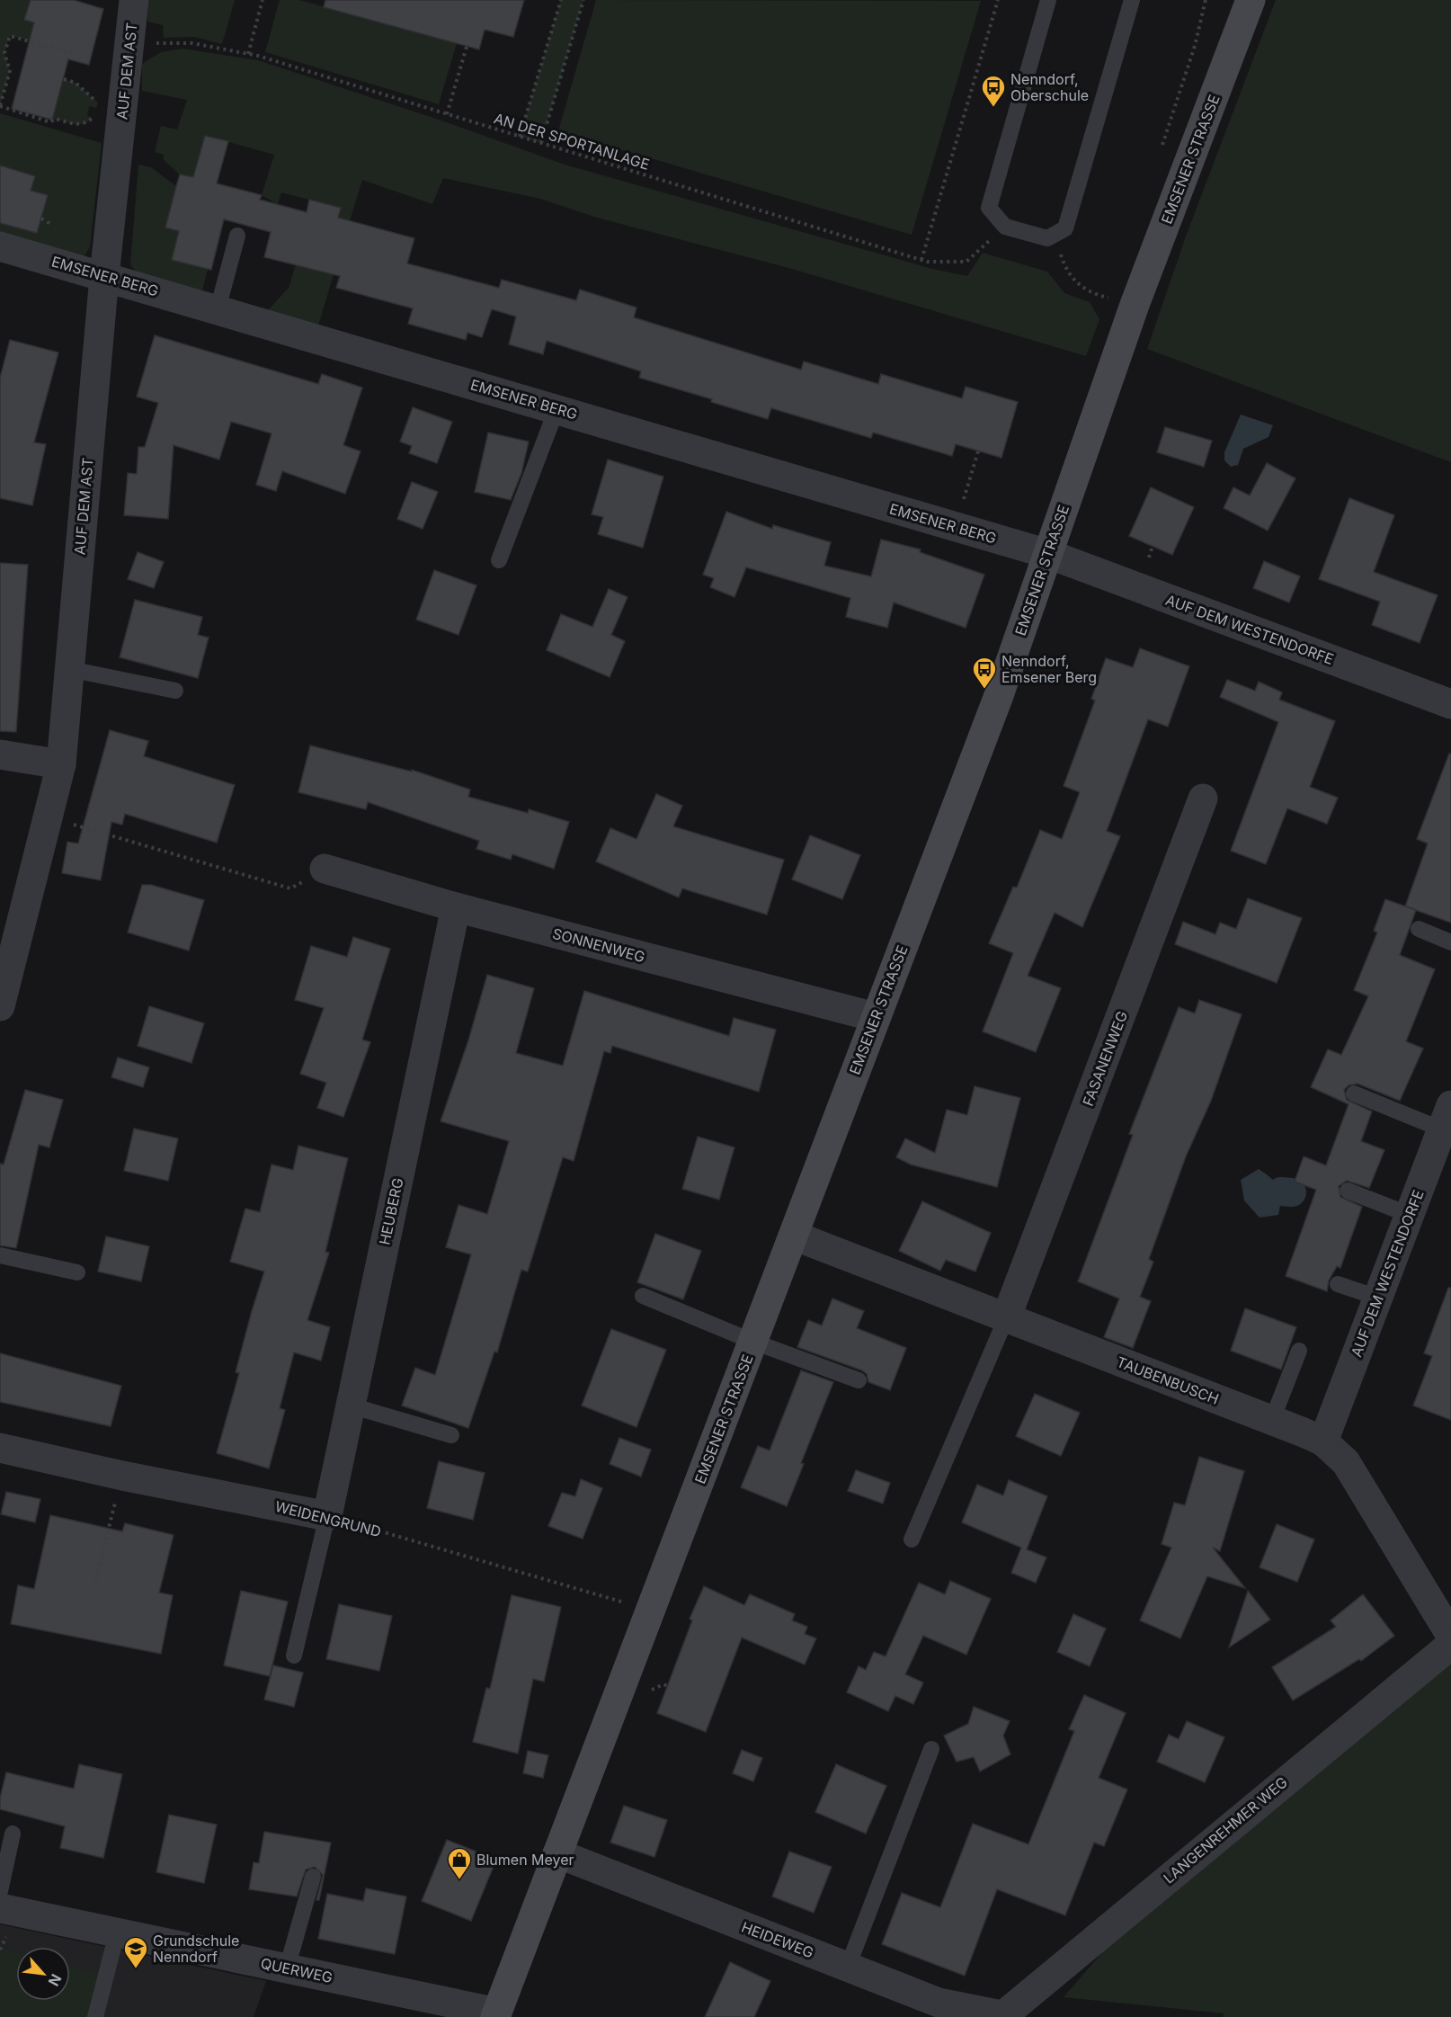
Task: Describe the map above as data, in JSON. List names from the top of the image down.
{
  "streets": {
    "street": [
      "AUF DEM AST",
      "EMSENER STRASSE",
      "EMSENER BERG",
      "AUF DEM WESTENDORFE",
      "SONNENWEG",
      "FASANENWEG",
      "HEUBERG",
      "TAUBENBUSCH",
      "WEIDENGRUND",
      "LANGENREHMER WEG",
      "HEIDEWEG",
      "QUERWEG"
    ],
    "path": ["AN DER SPORTANLAGE"]
  },
  "crossings": [
    ["AUF DEM AST", "AN DER SPORTANLAGE"],
    ["AUF DEM AST", "EMSENER BERG"],
    ["EMSENER STRASSE", "EMSENER BERG"],
    ["EMSENER STRASSE", "AUF DEM WESTENDORFE"],
    ["EMSENER STRASSE", "SONNENWEG"],
    ["EMSENER STRASSE", "TAUBENBUSCH"],
    ["EMSENER STRASSE", "WEIDENGRUND"],
    ["EMSENER STRASSE", "HEIDEWEG"],
    ["EMSENER STRASSE", "QUERWEG"],
    ["EMSENER BERG", "AUF DEM WESTENDORFE"],
    ["AUF DEM WESTENDORFE", "TAUBENBUSCH"],
    ["SONNENWEG", "HEUBERG"],
    ["FASANENWEG", "TAUBENBUSCH"],
    ["HEUBERG", "WEIDENGRUND"],
    ["LANGENREHMER WEG", "HEIDEWEG"]
  ],
  "places": {
    "bus stop": ["Nenndorf, Oberschule", "Nenndorf, Emsener Berg"],
    "shop": ["Blumen Meyer"],
    "school or university": ["Grundschule Nenndorf"]
  },
  "north": "bottom right"
}
